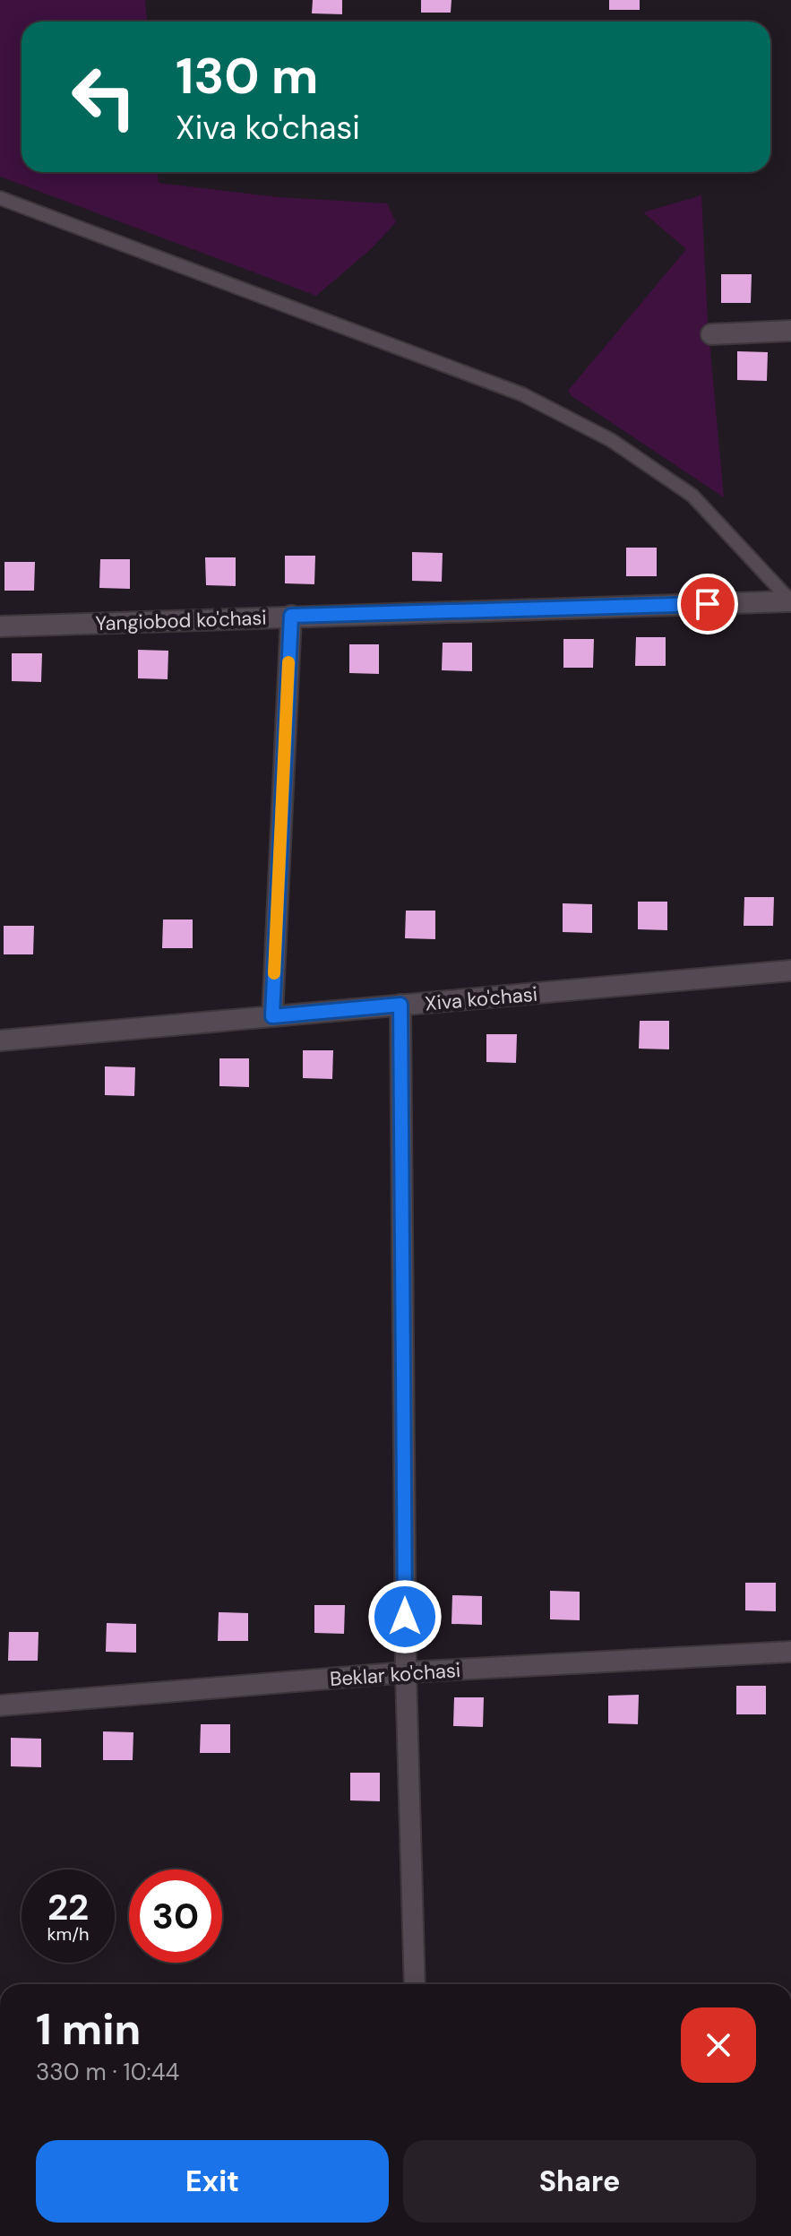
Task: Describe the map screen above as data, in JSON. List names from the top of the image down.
{
  "streets": {
    "street": ["Yangiobod ko'chasi", "Xiva ko'chasi", "Beklar ko'chasi"]
  },
  "page": {
    "turn": ["130 m", "Xiva ko'chasi"],
    "speed": "22 km/h",
    "limit": "30",
    "heading": ["1 min", "330 m · 10:44"],
    "buttons": ["Exit", "Share"]
  }
}
